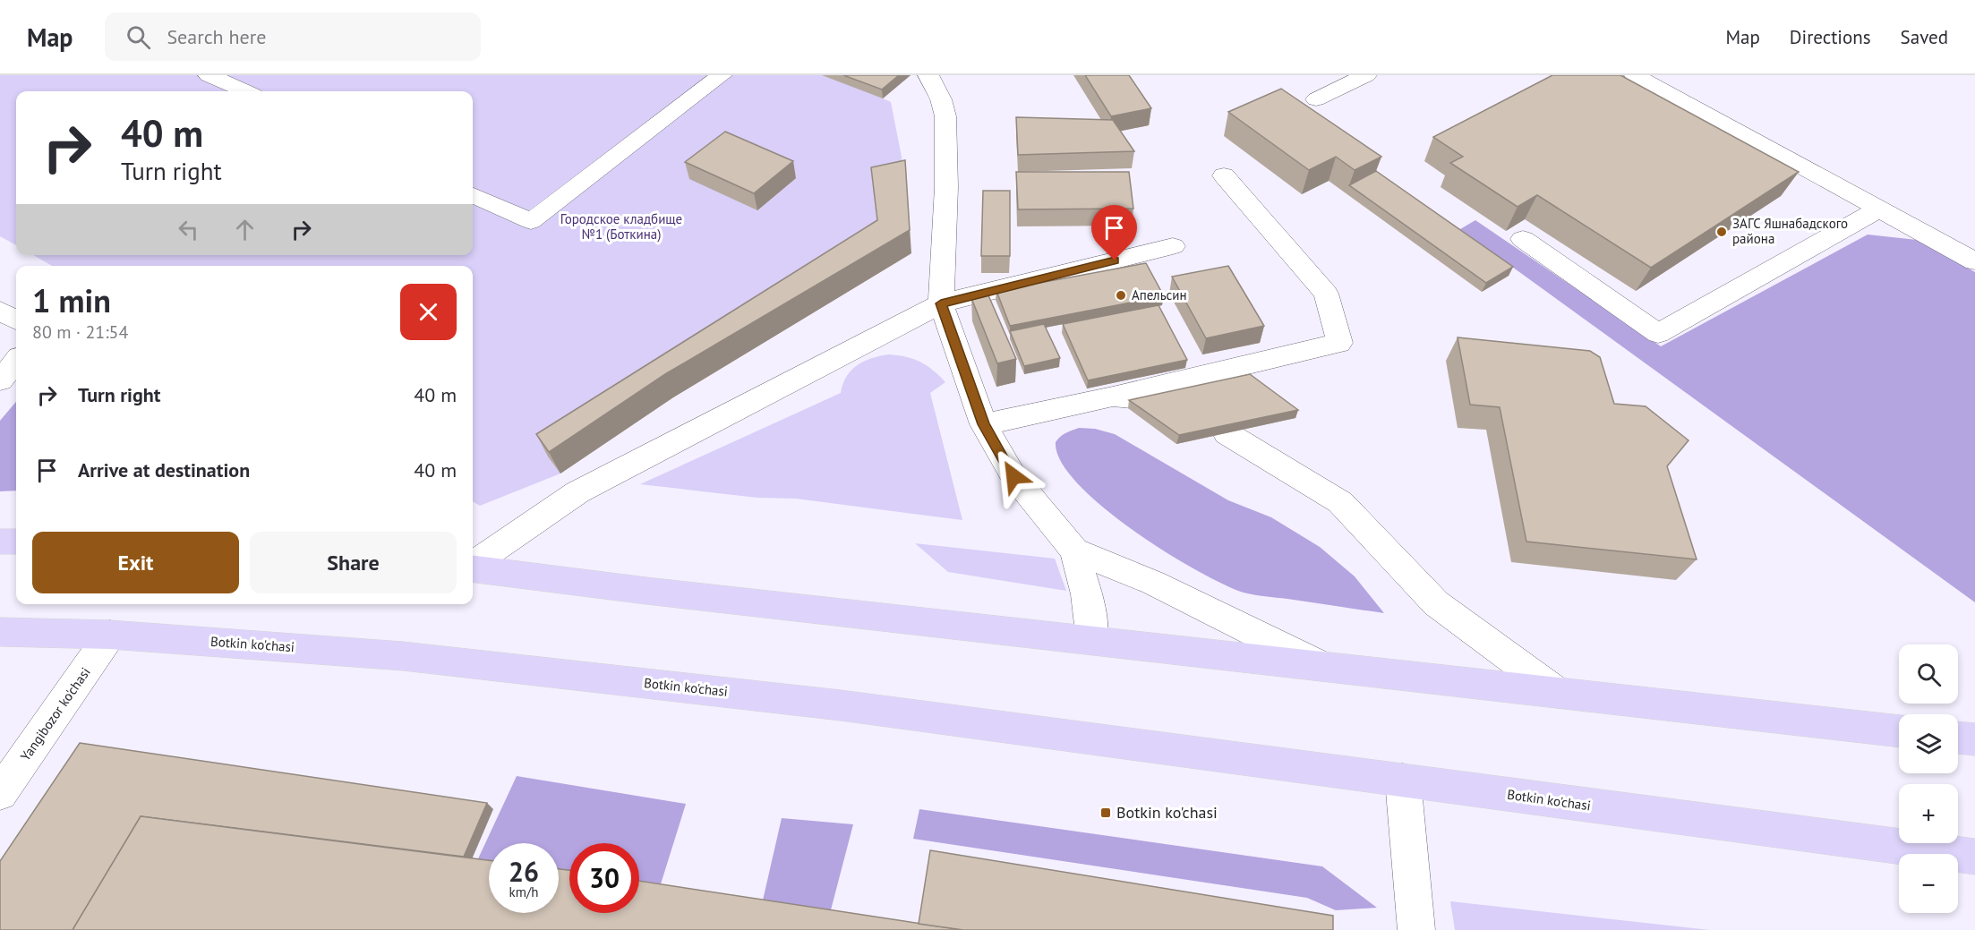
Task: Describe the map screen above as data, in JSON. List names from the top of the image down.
{
  "streets": {
    "main road": ["Botkin ko'chasi"],
    "street": ["Yangibozor ko'chasi"]
  },
  "crossings": [
    ["Botkin ko'chasi", "Yangibozor ko'chasi"]
  ],
  "parks": ["Городское кладбище №1 (Боткина)"],
  "places": {
    "other": ["ЗАГС Яшнабадского района", "Апельсин"],
    "transit": ["Botkin ko'chasi"]
  },
  "page": {
    "header": "Map",
    "search": "Search here",
    "nav": ["Map", "Directions", "Saved"],
    "turn": ["40 m", "Turn right"],
    "heading": ["1 min", "80 m · 21:54"],
    "list": [
      {
        "name": "Turn right",
        "value": "40 m"
      },
      {
        "name": "Arrive at destination",
        "value": "40 m"
      }
    ],
    "buttons": ["Exit", "Share"],
    "map_buttons": ["+", "−"],
    "speed": "26 km/h",
    "limit": "30"
  }
}
